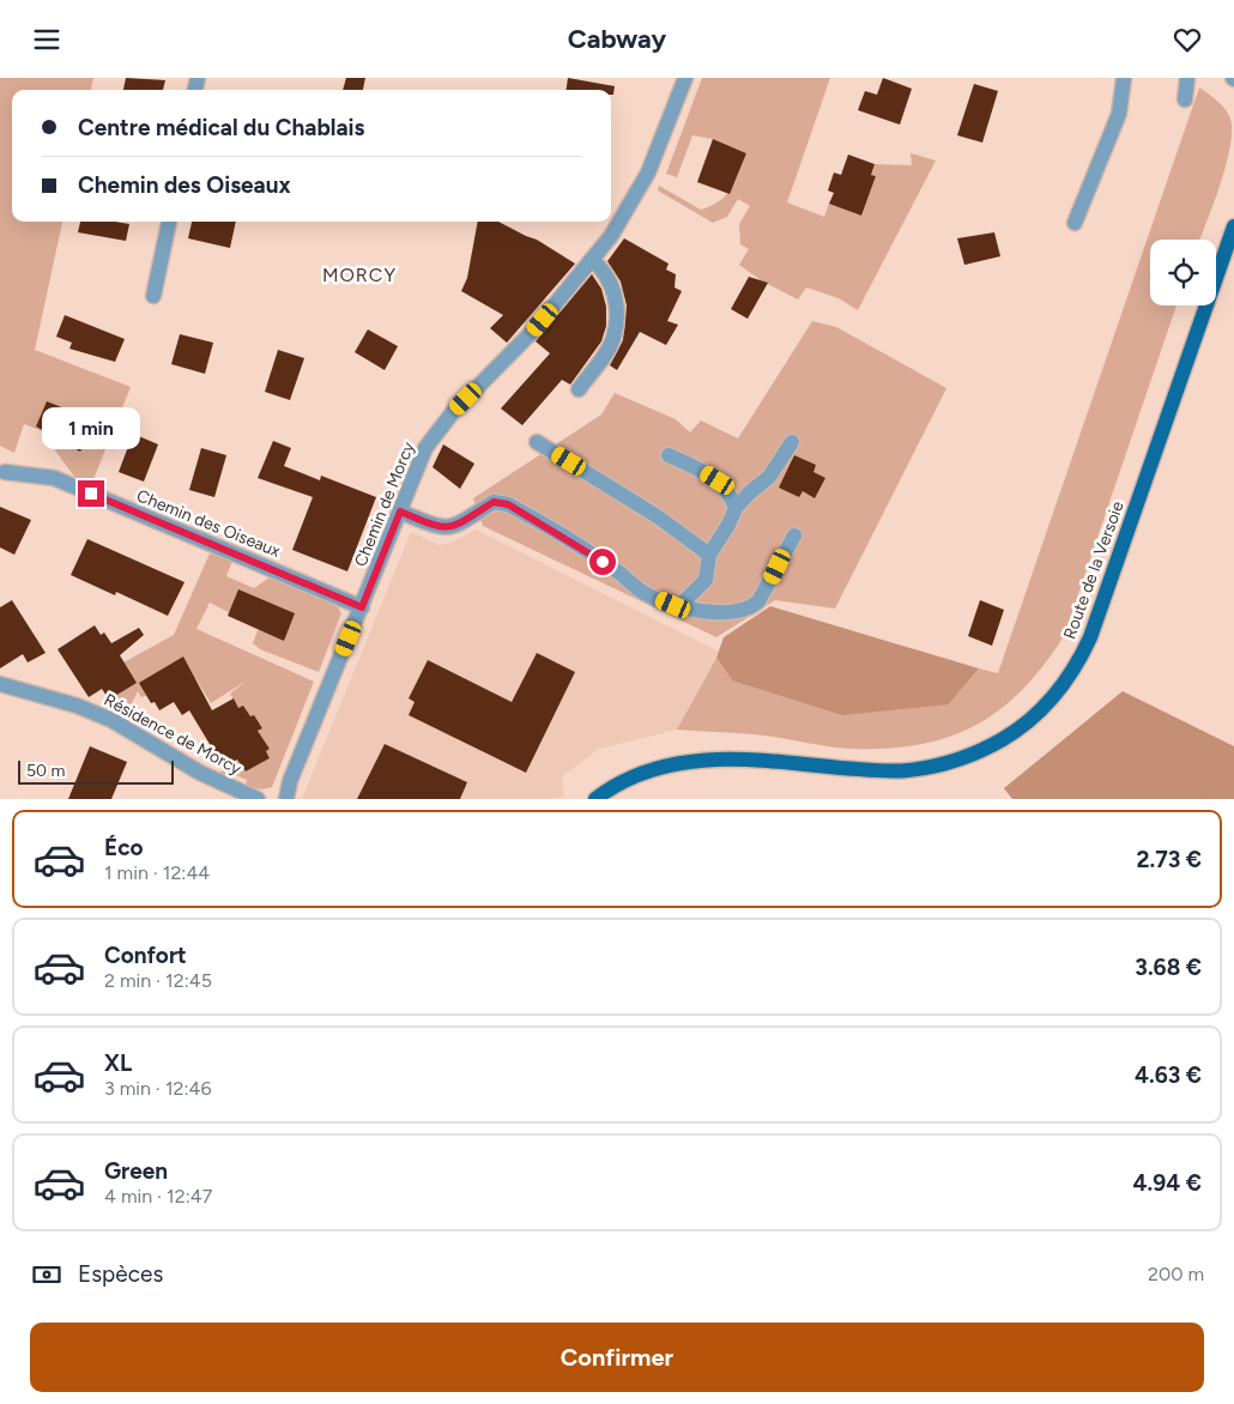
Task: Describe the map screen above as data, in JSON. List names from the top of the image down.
{
  "streets": {
    "main road": ["Route de la Versoie"],
    "street": ["Chemin de Morcy", "Chemin des Oiseaux", "Résidence de Morcy"]
  },
  "crossings": [
    ["Chemin de Morcy", "Chemin des Oiseaux"]
  ],
  "districts": ["MORCY"],
  "scale_bar": "50 m",
  "page": {
    "header": "Cabway",
    "banner": ["Centre médical du Chablais", "Chemin des Oiseaux"],
    "bubble": "1 min",
    "scale": "50 m",
    "list": [
      {
        "name": "Éco",
        "note": "1 min · 12:44",
        "value": "2.73 €"
      },
      {
        "name": "Confort",
        "note": "2 min · 12:45",
        "value": "3.68 €"
      },
      {
        "name": "XL",
        "note": "3 min · 12:46",
        "value": "4.63 €"
      },
      {
        "name": "Green",
        "note": "4 min · 12:47",
        "value": "4.94 €"
      }
    ],
    "pay": ["Espèces", "200 m"],
    "buttons": "Confirmer"
  }
}
